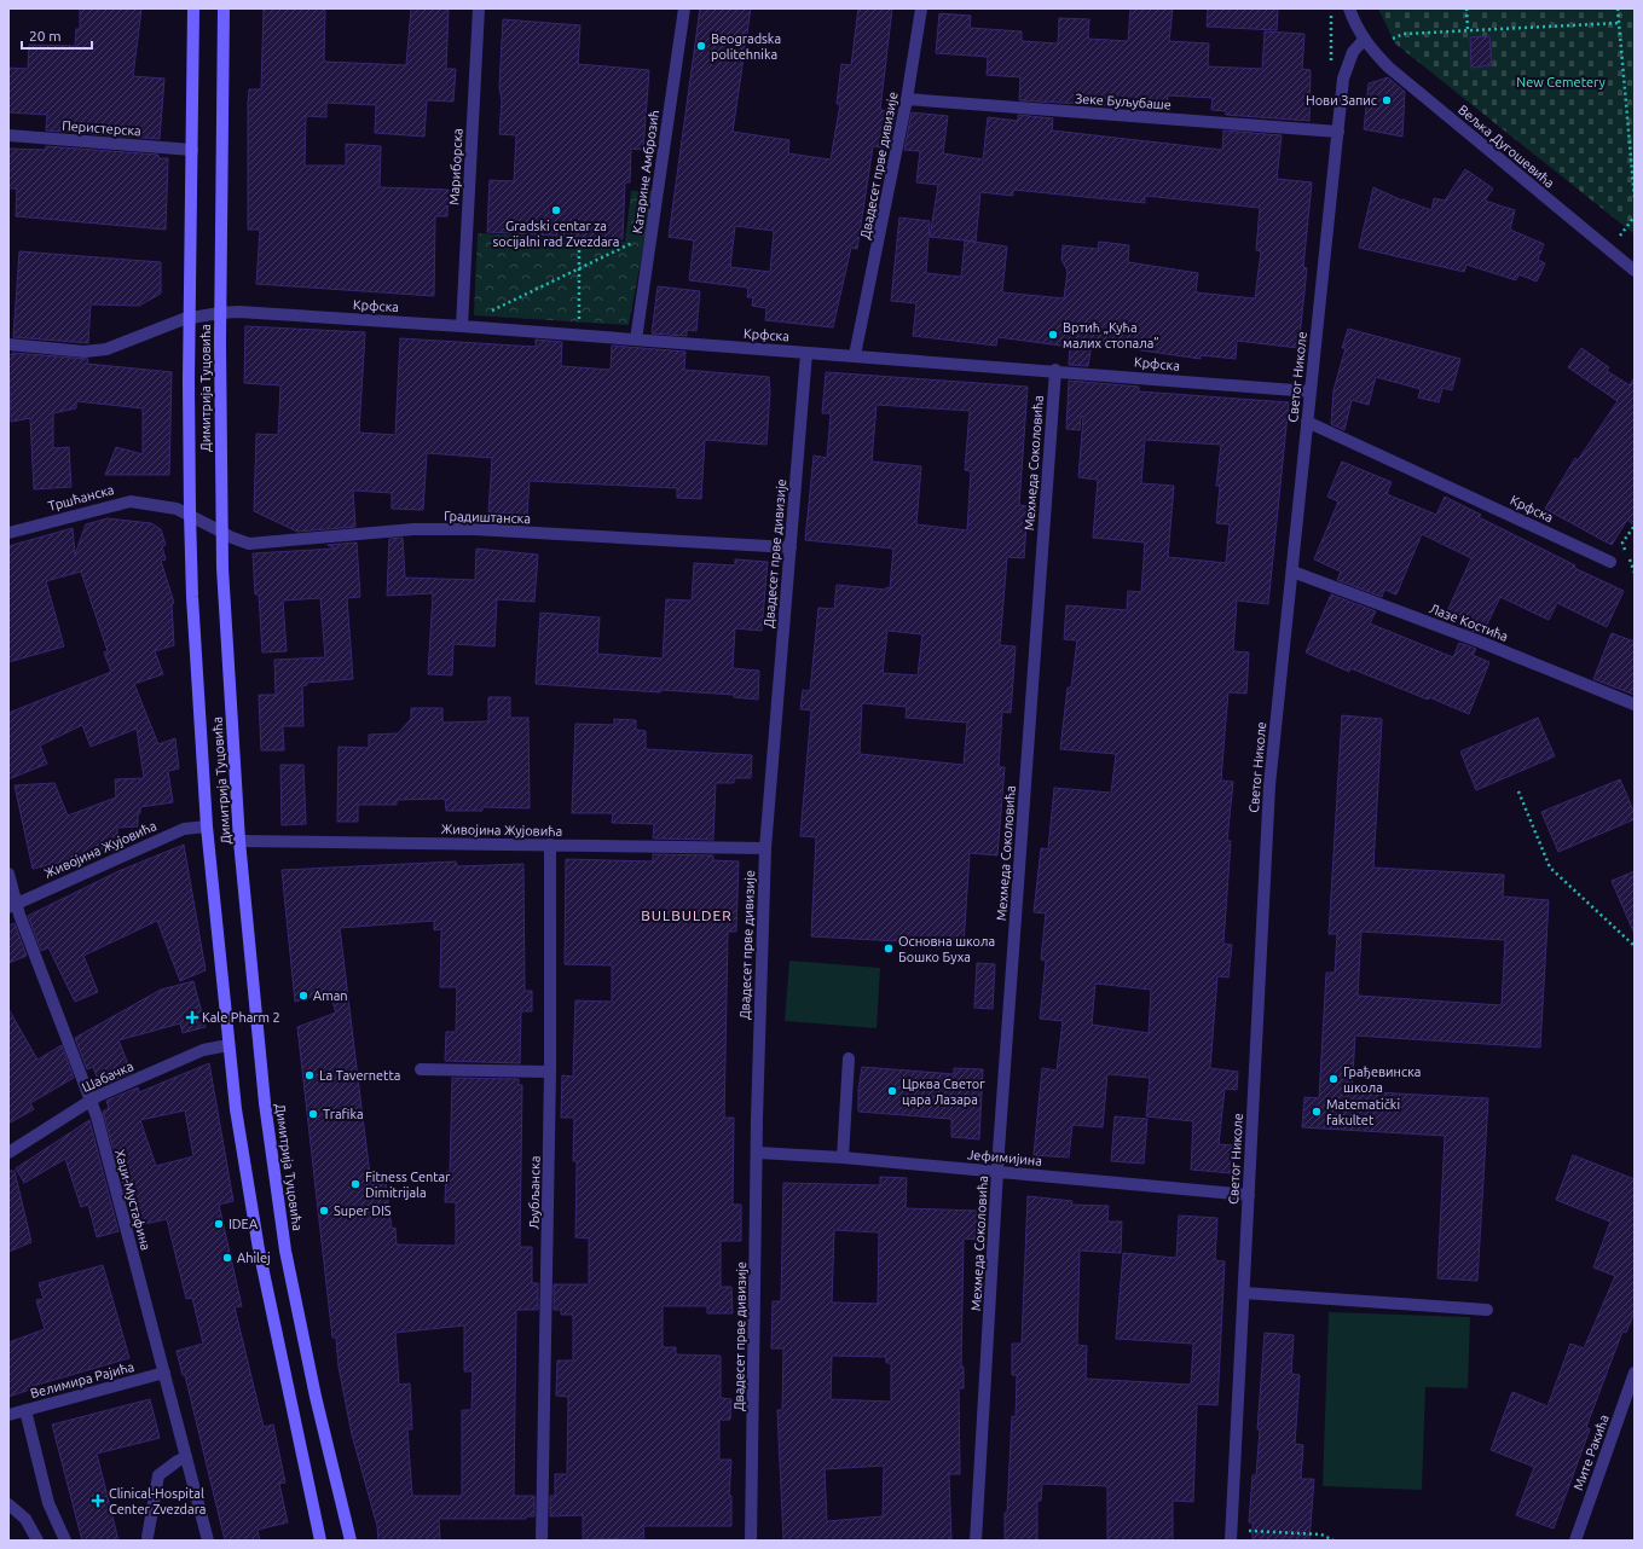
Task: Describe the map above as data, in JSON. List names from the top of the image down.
{
  "streets": {
    "main road": ["Димитрија Туцовића"],
    "street": [
      "Зеке Буљубаше",
      "Перистерска",
      "Вељка Дугошевића",
      "Двадесет прве дивизије",
      "Мариборска",
      "Катарине Амброзић",
      "Крфска",
      "Светог Николе",
      "Мехмеда Соколовића",
      "Тршћанска",
      "Градиштанска",
      "Лазе Костића",
      "Живојина Жујовића",
      "Шабачка",
      "Јефимијина",
      "Љубљанска",
      "Хаџи-Мустафина",
      "Велимира Рајића",
      "Мите Ракића"
    ]
  },
  "crossings": [
    ["Зеке Буљубаше", "Двадесет прве дивизије"],
    ["Зеке Буљубаше", "Светог Николе"],
    ["Перистерска", "Димитрија Туцовића"],
    ["Вељка Дугошевића", "Светог Николе"],
    ["Двадесет прве дивизије", "Крфска"],
    ["Двадесет прве дивизије", "Градиштанска"],
    ["Двадесет прве дивизије", "Живојина Жујовића"],
    ["Двадесет прве дивизије", "Јефимијина"],
    ["Мариборска", "Крфска"],
    ["Катарине Амброзић", "Крфска"],
    ["Крфска", "Светог Николе"],
    ["Крфска", "Димитрија Туцовића"],
    ["Крфска", "Мехмеда Соколовића"],
    ["Светог Николе", "Лазе Костића"],
    ["Светог Николе", "Јефимијина"],
    ["Димитрија Туцовића", "Тршћанска"],
    ["Димитрија Туцовића", "Градиштанска"],
    ["Димитрија Туцовића", "Живојина Жујовића"],
    ["Димитрија Туцовића", "Шабачка"],
    ["Мехмеда Соколовића", "Јефимијина"],
    ["Тршћанска", "Градиштанска"],
    ["Живојина Жујовића", "Љубљанска"],
    ["Живојина Жујовића", "Хаџи-Мустафина"],
    ["Шабачка", "Хаџи-Мустафина"],
    ["Хаџи-Мустафина", "Велимира Рајића"]
  ],
  "districts": ["BULBULDER"],
  "parks": ["New Cemetery"],
  "places": {
    "other": [
      "Beogradska politehnika",
      "Нови Запис",
      "Gradski centar za socijalni rad Zvezdara",
      "Вртић „Кућа малих стопала”",
      "Основна школа Бошко Буха",
      "Aman",
      "La Tavernetta",
      "Грађевинска школа",
      "Црква Светог цара Лазара",
      "Matematički fakultet",
      "Trafika",
      "Fitness Centar Dimitrijala",
      "Super DIS",
      "IDEA",
      "Ahilej"
    ],
    "health": ["Kale Pharm 2", "Clinical-Hospital Center Zvezdara"]
  },
  "scale_bar": "20 m"
}
